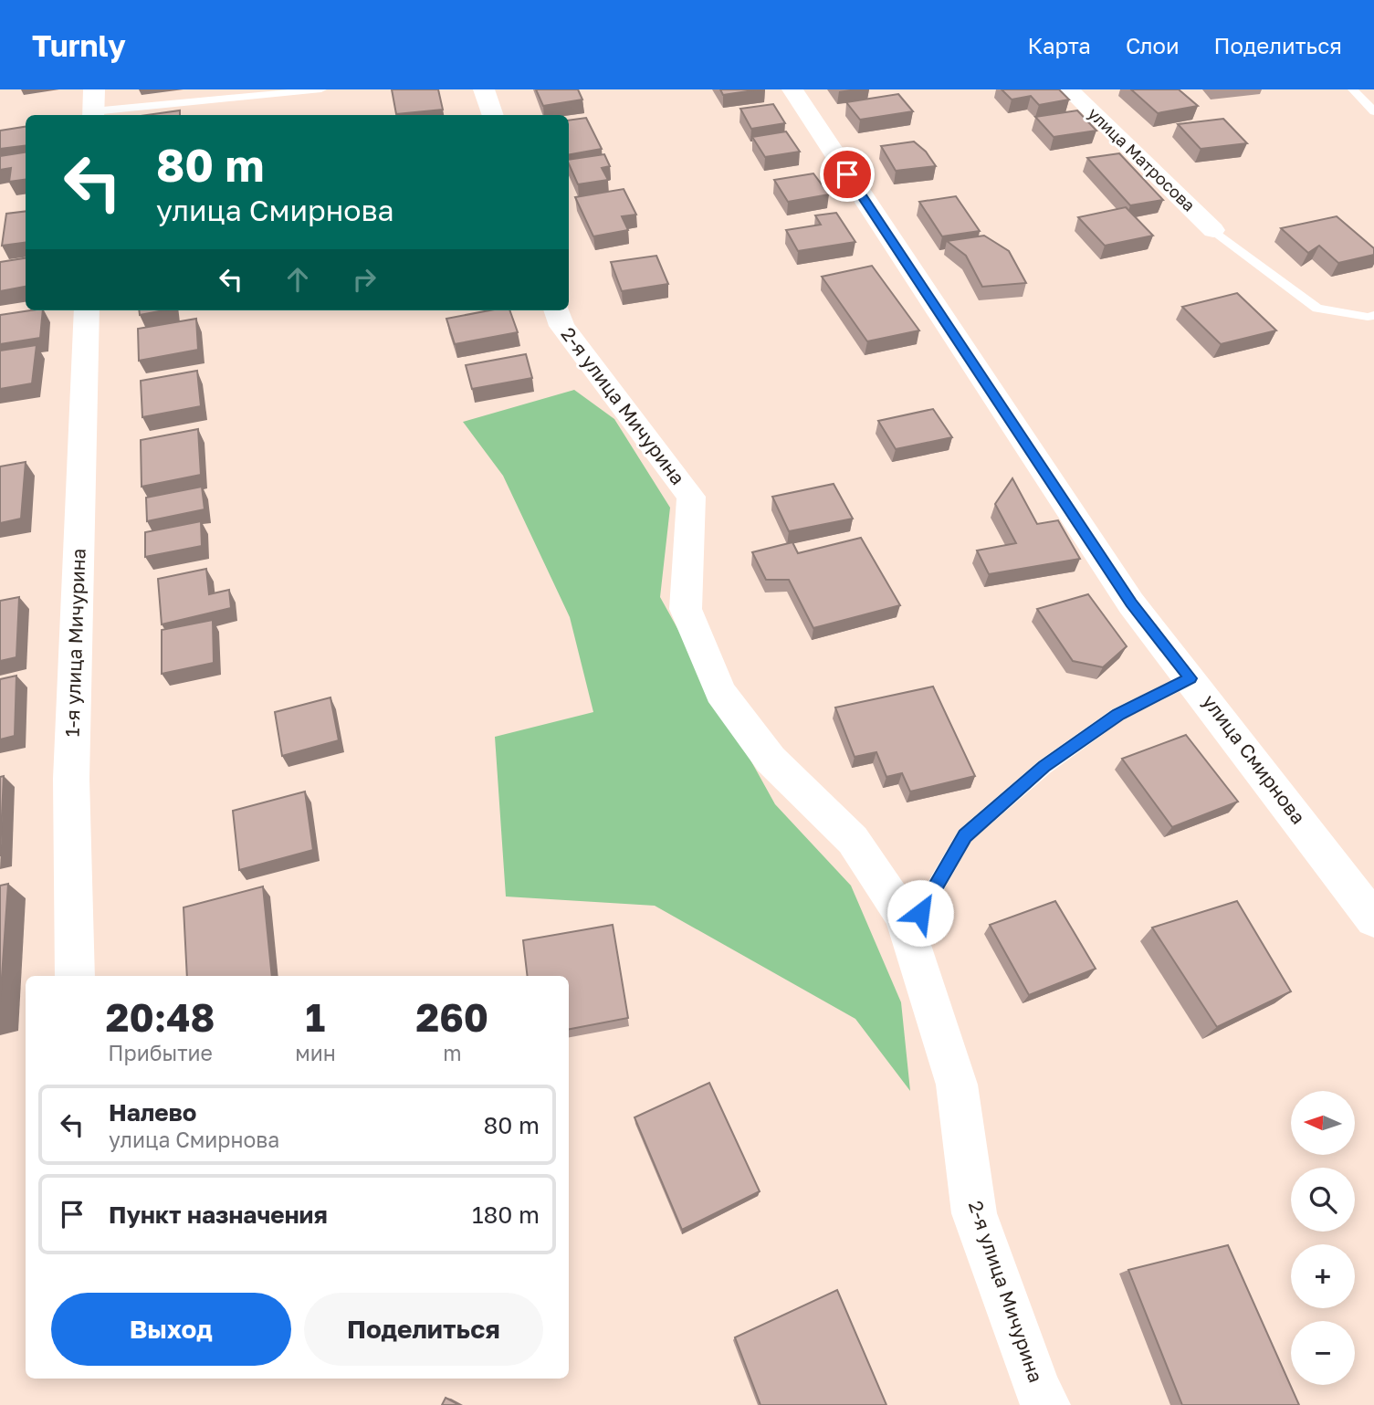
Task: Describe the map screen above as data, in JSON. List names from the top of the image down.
{
  "streets": {
    "street": [
      "улица Матросова",
      "2-я улица Мичурина",
      "1-я улица Мичурина",
      "улица Смирнова"
    ]
  },
  "north": "left",
  "page": {
    "header": "Turnly",
    "nav": ["Карта", "Слои", "Поделиться"],
    "turn": ["80 m", "улица Смирнова"],
    "eta": [
      "20:48",
      "Прибытие",
      "1",
      "мин",
      "260",
      "m"
    ],
    "list": [
      {
        "name": "Налево",
        "note": "улица Смирнова",
        "value": "80 m"
      },
      {
        "name": "Пункт назначения",
        "value": "180 m"
      }
    ],
    "map_buttons": ["+", "−"],
    "buttons": ["Выход", "Поделиться"]
  }
}
